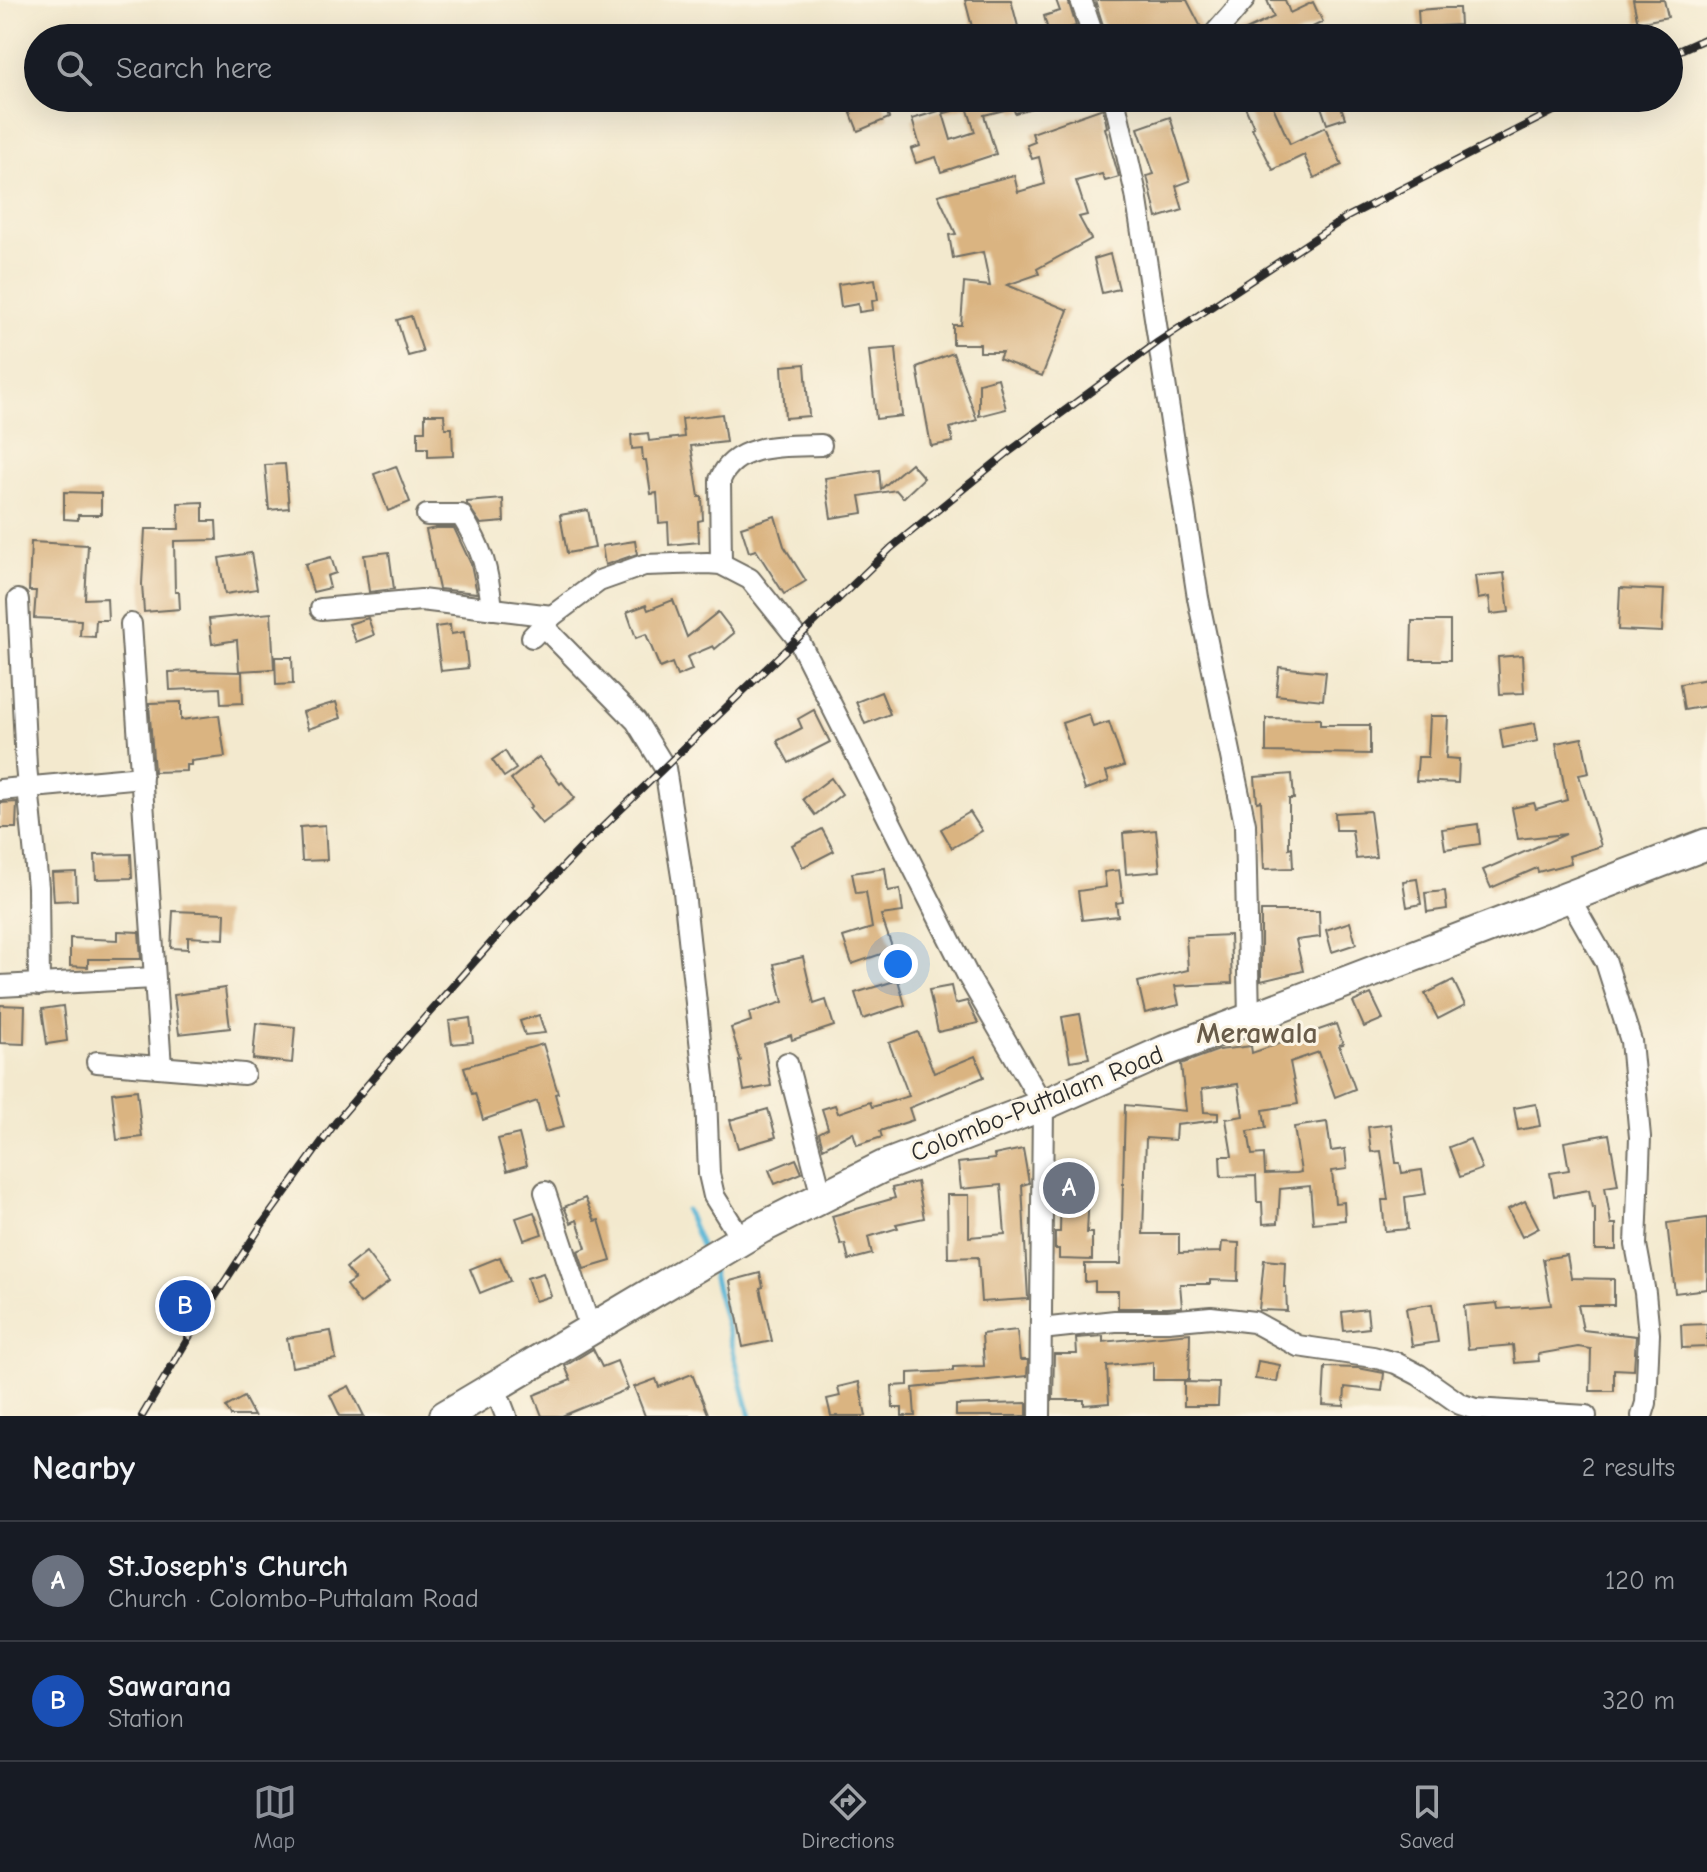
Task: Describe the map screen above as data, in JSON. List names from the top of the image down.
{
  "streets": {
    "highway": ["Colombo-Puttalam Road"]
  },
  "districts": ["Merawala"],
  "page": {
    "search": "Search here",
    "pins": ["A", "B"],
    "heading": ["Nearby", "2 results"],
    "list": [
      {
        "mark": "A",
        "name": "St.Joseph's Church",
        "note": "Church · Colombo-Puttalam Road",
        "value": "120 m"
      },
      {
        "mark": "B",
        "name": "Sawarana",
        "note": "Station",
        "value": "320 m"
      }
    ],
    "nav": ["Map", "Directions", "Saved"]
  }
}
